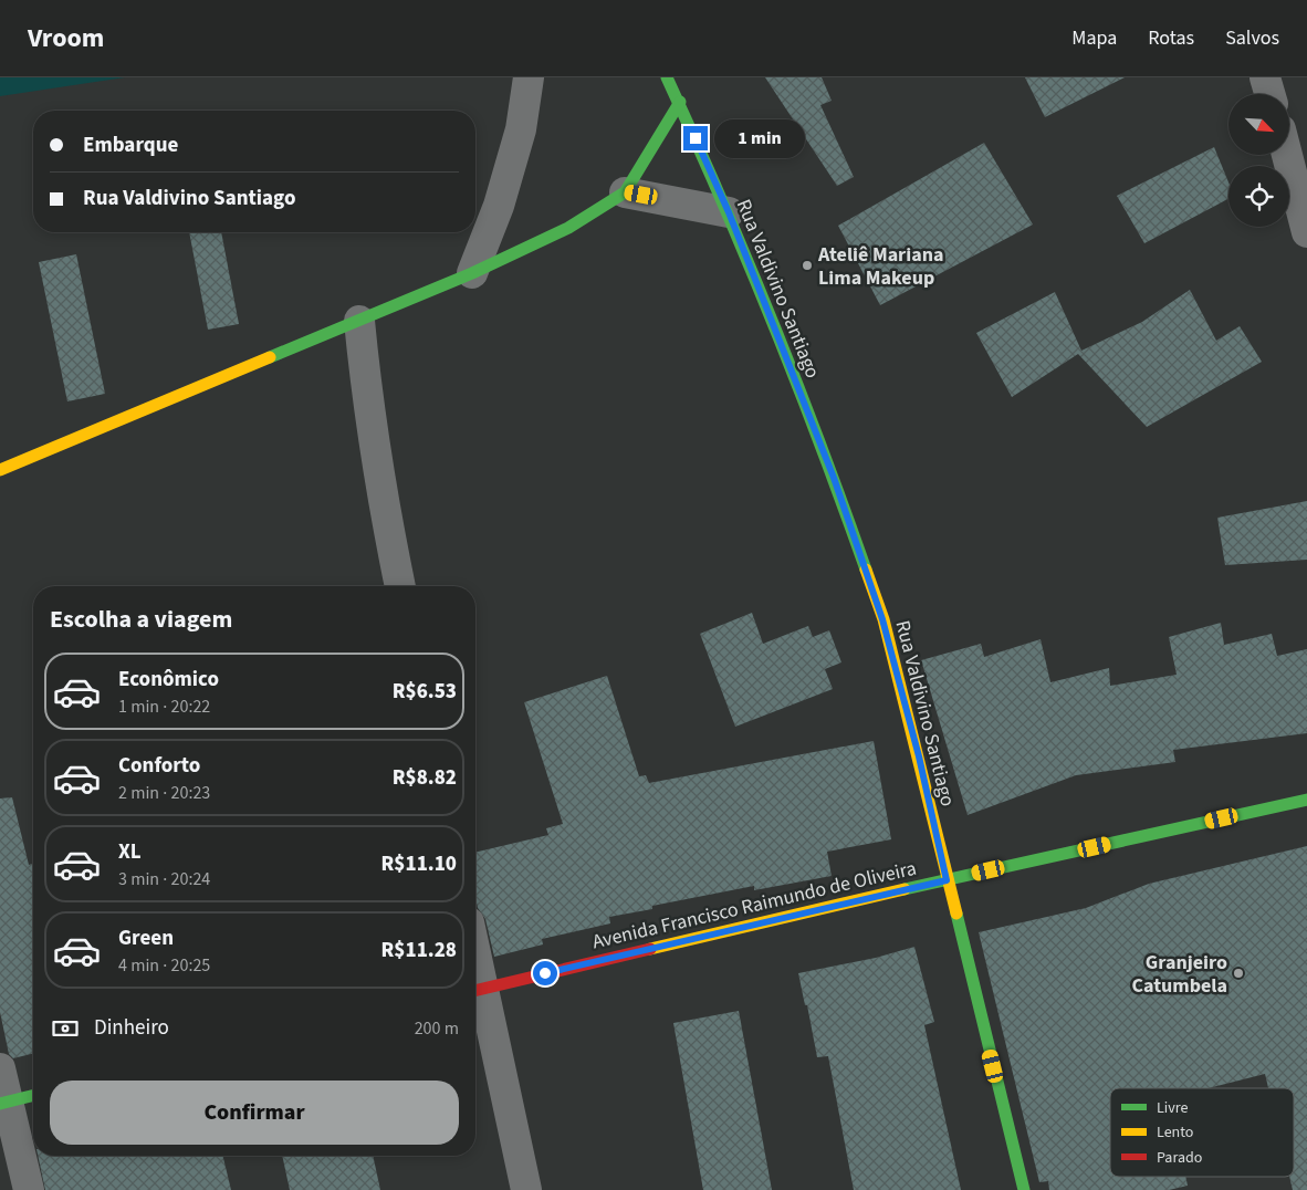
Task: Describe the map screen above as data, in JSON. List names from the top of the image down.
{
  "streets": {
    "street": ["Rua Valdivino Santiago", "Avenida Francisco Raimundo de Oliveira"]
  },
  "crossings": [
    ["Rua Valdivino Santiago", "Avenida Francisco Raimundo de Oliveira"]
  ],
  "places": ["Ateliê Mariana Lima Makeup", "Granjeiro Catumbela"],
  "legend": ["Livre", "Lento", "Parado"],
  "north": "bottom right",
  "page": {
    "header": "Vroom",
    "nav": ["Mapa", "Rotas", "Salvos"],
    "banner": ["Embarque", "Rua Valdivino Santiago"],
    "bubble": "1 min",
    "heading": "Escolha a viagem",
    "list": [
      {
        "name": "Econômico",
        "note": "1 min · 20:22",
        "value": "R$6.53"
      },
      {
        "name": "Conforto",
        "note": "2 min · 20:23",
        "value": "R$8.82"
      },
      {
        "name": "XL",
        "note": "3 min · 20:24",
        "value": "R$11.10"
      },
      {
        "name": "Green",
        "note": "4 min · 20:25",
        "value": "R$11.28"
      }
    ],
    "pay": ["Dinheiro", "200 m"],
    "buttons": "Confirmar"
  }
}
